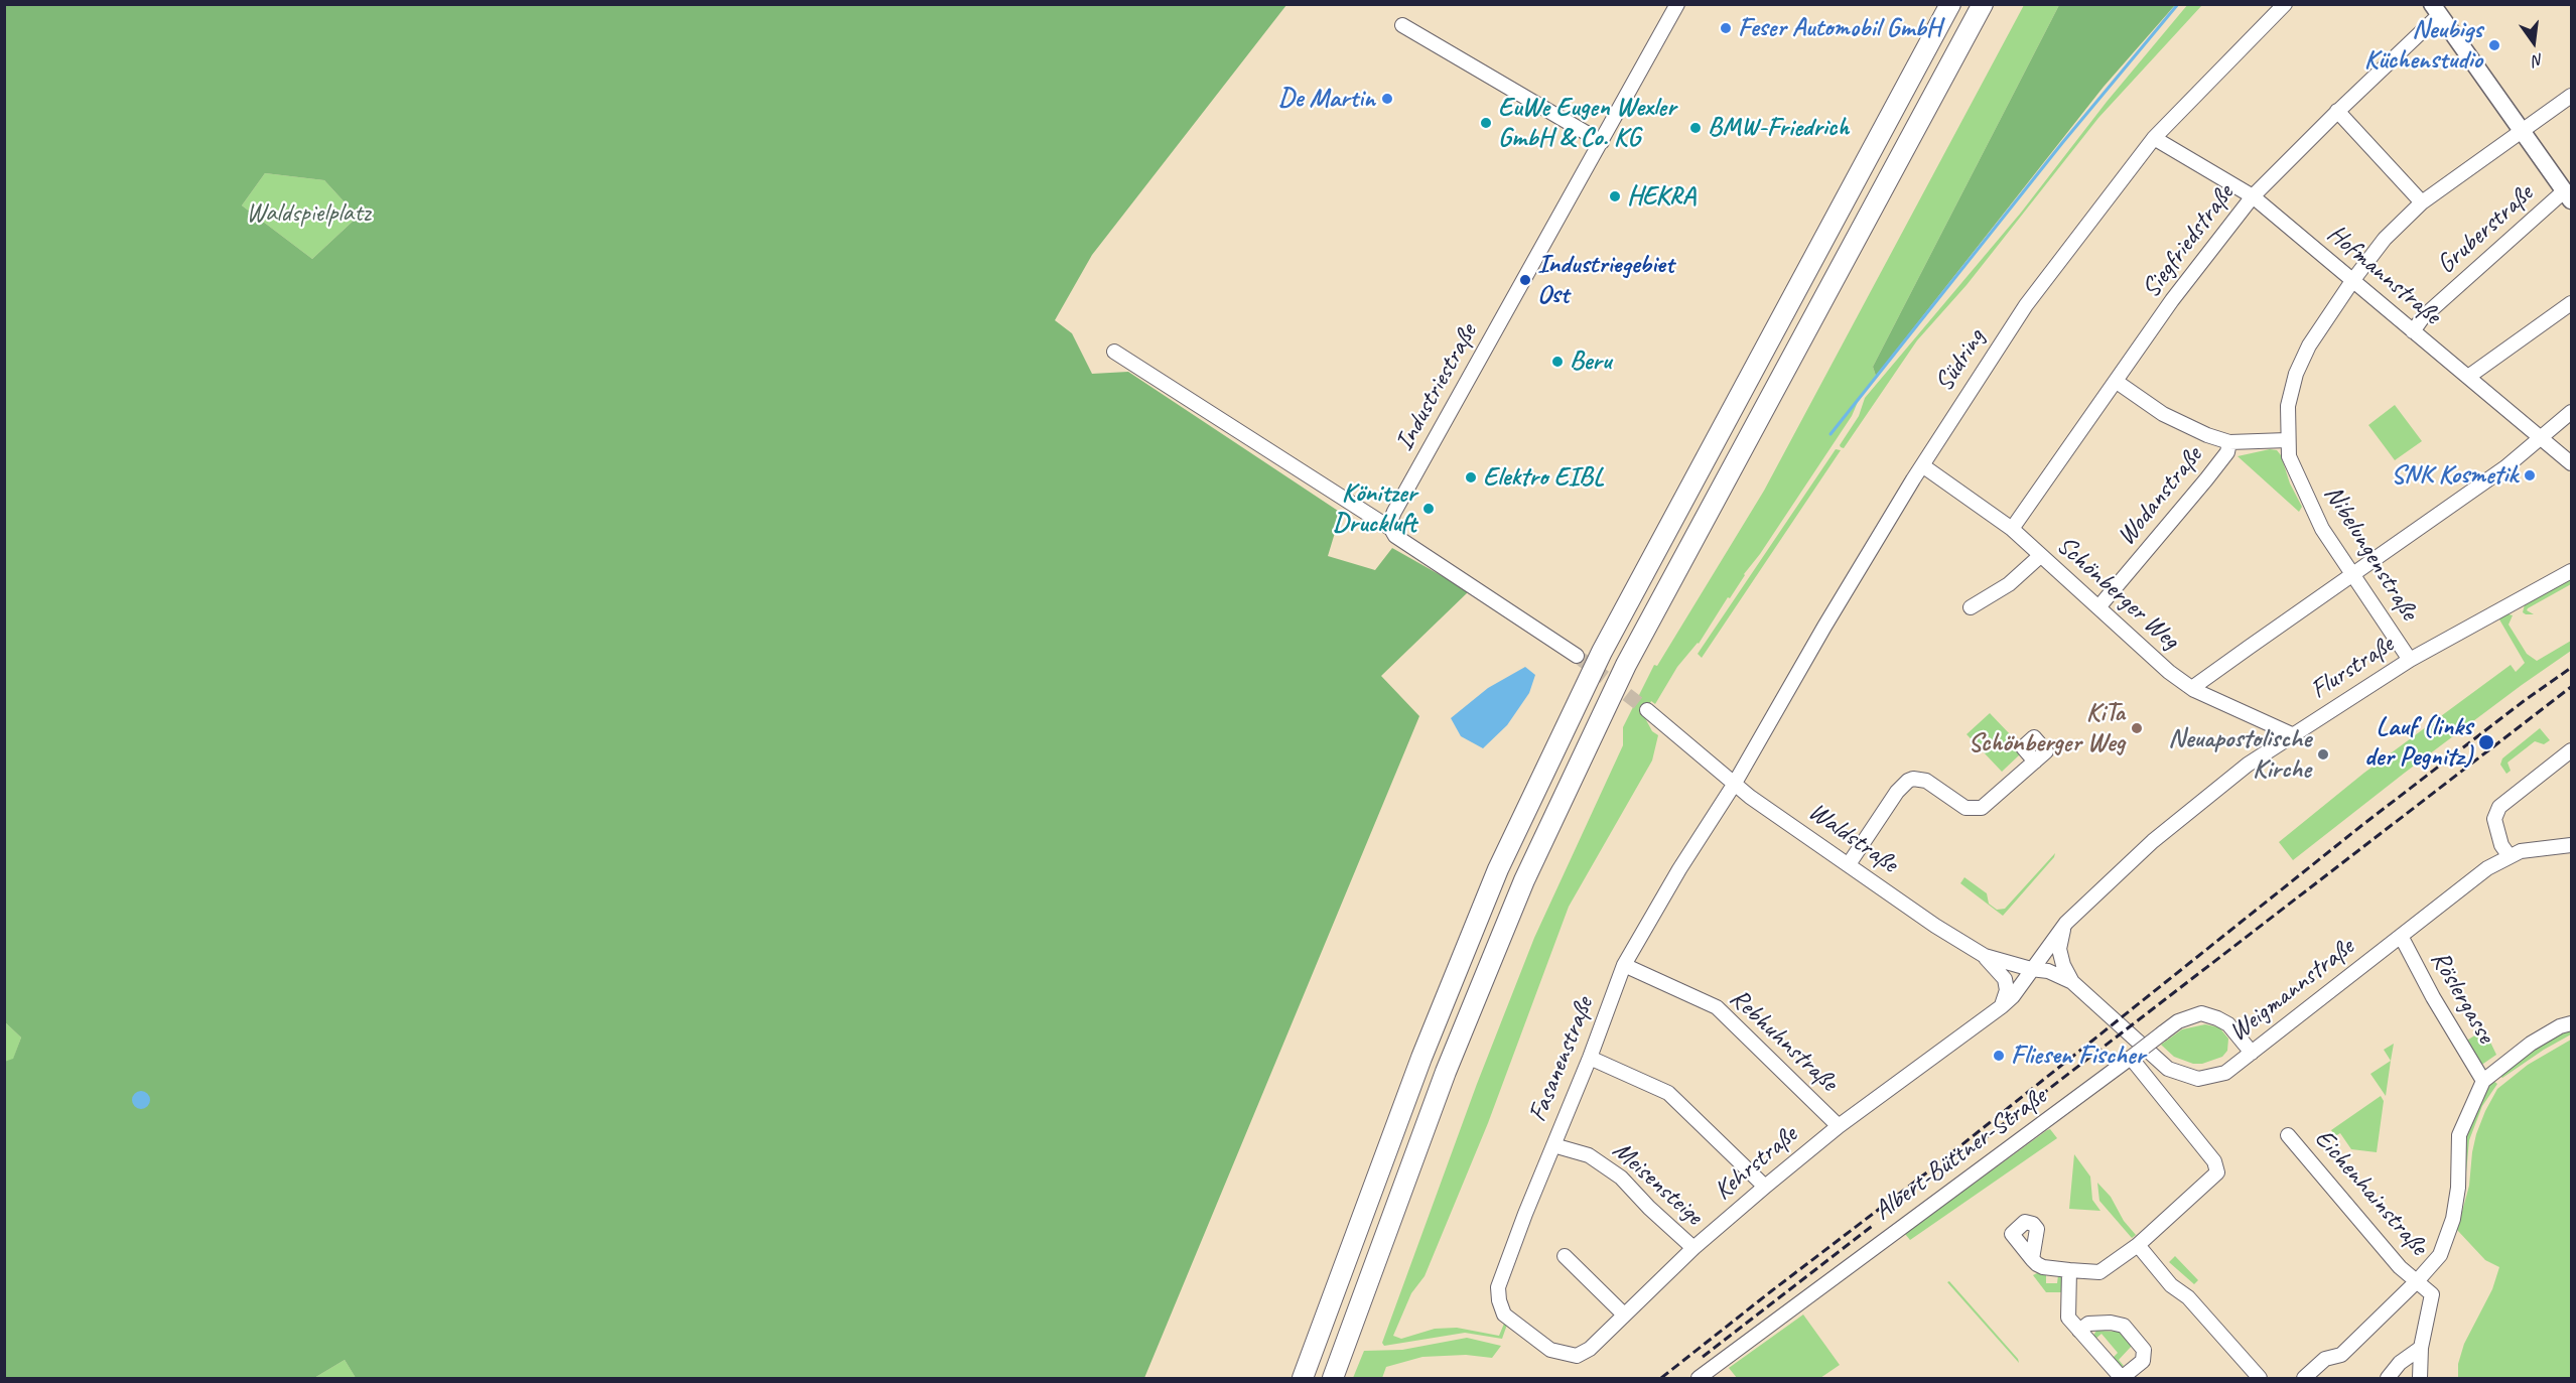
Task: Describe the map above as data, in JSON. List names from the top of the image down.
{
  "streets": {
    "street": [
      "Gruberstraße",
      "Siegfriedstraße",
      "Hofmannstraße",
      "Südring",
      "Industriestraße",
      "Wodanstraße",
      "Nibelungenstraße",
      "Schönberger Weg",
      "Flurstraße",
      "Waldstraße",
      "Weigmannstraße",
      "Röslergasse",
      "Rebhuhnstraße",
      "Fasanenstraße",
      "Albert-Büttner-Straße",
      "Kehrstraße",
      "Meisensteige",
      "Eichenhainstraße"
    ]
  },
  "crossings": [
    ["Gruberstraße", "Hofmannstraße"],
    ["Siegfriedstraße", "Hofmannstraße"],
    ["Siegfriedstraße", "Schönberger Weg"],
    ["Hofmannstraße", "Südring"],
    ["Hofmannstraße", "Nibelungenstraße"],
    ["Südring", "Schönberger Weg"],
    ["Südring", "Waldstraße"],
    ["Südring", "Fasanenstraße"],
    ["Wodanstraße", "Schönberger Weg"],
    ["Nibelungenstraße", "Flurstraße"],
    ["Schönberger Weg", "Flurstraße"],
    ["Flurstraße", "Waldstraße"],
    ["Flurstraße", "Kehrstraße"],
    ["Waldstraße", "Weigmannstraße"],
    ["Waldstraße", "Fasanenstraße"],
    ["Waldstraße", "Kehrstraße"],
    ["Weigmannstraße", "Röslergasse"],
    ["Weigmannstraße", "Albert-Büttner-Straße"],
    ["Röslergasse", "Eichenhainstraße"],
    ["Rebhuhnstraße", "Fasanenstraße"],
    ["Rebhuhnstraße", "Kehrstraße"],
    ["Fasanenstraße", "Kehrstraße"],
    ["Fasanenstraße", "Meisensteige"],
    ["Kehrstraße", "Meisensteige"]
  ],
  "parks": ["Waldspielplatz"],
  "places": [
    "Feser Automobil GmbH",
    "Neubigs Küchenstudio",
    "De Martin",
    "EuWe Eugen Wexler GmbH & Co. KG",
    "BMW-Friedrich",
    "HEKRA",
    "Industriegebiet Ost",
    "Beru",
    "SNK Kosmetik",
    "Elektro EIBL",
    "Könitzer Druckluft",
    "KiTa Schönberger Weg",
    "Lauf (links der Pegnitz)",
    "Neuapostolische Kirche",
    "Fliesen Fischer"
  ],
  "north": "bottom"
}
